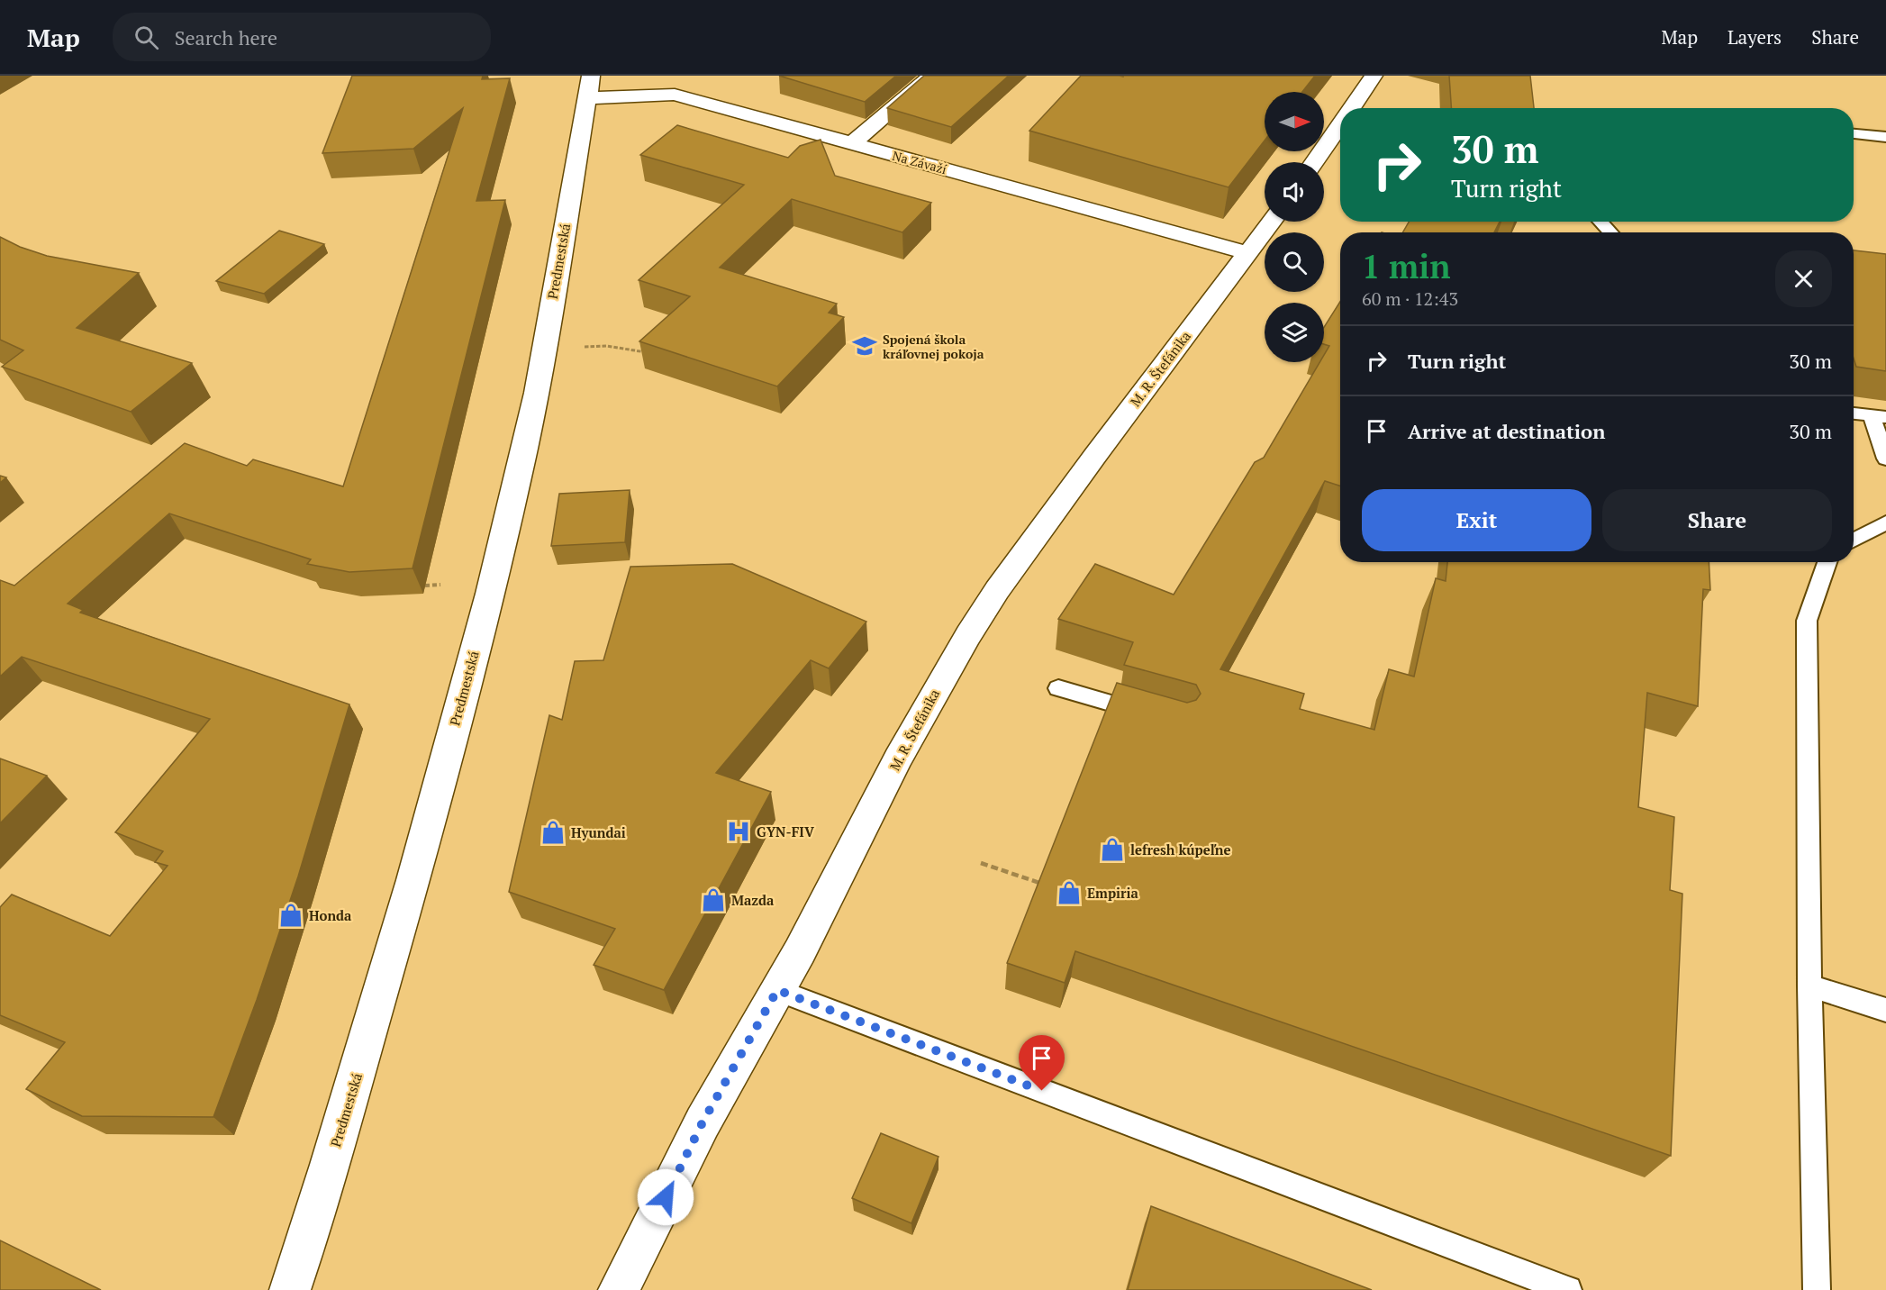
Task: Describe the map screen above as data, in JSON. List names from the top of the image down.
{
  "streets": {
    "street": ["Na Závaží", "Predmestská", "M. R. Štefánika"]
  },
  "crossings": [
    ["Na Závaží", "Predmestská"],
    ["Na Závaží", "M. R. Štefánika"]
  ],
  "places": {
    "school or university": ["Spojená škola kráľovnej pokoja"],
    "hospital": ["GYN-FIV"],
    "shop": [
      "Hyundai",
      "lefresh kúpeľne",
      "Empiria",
      "Mazda",
      "Honda"
    ]
  },
  "north": "right",
  "page": {
    "header": "Map",
    "search": "Search here",
    "nav": ["Map", "Layers", "Share"],
    "turn": ["30 m", "Turn right"],
    "heading": ["1 min", "60 m · 12:43"],
    "list": [
      {
        "name": "Turn right",
        "value": "30 m"
      },
      {
        "name": "Arrive at destination",
        "value": "30 m"
      }
    ],
    "buttons": ["Exit", "Share"]
  }
}
